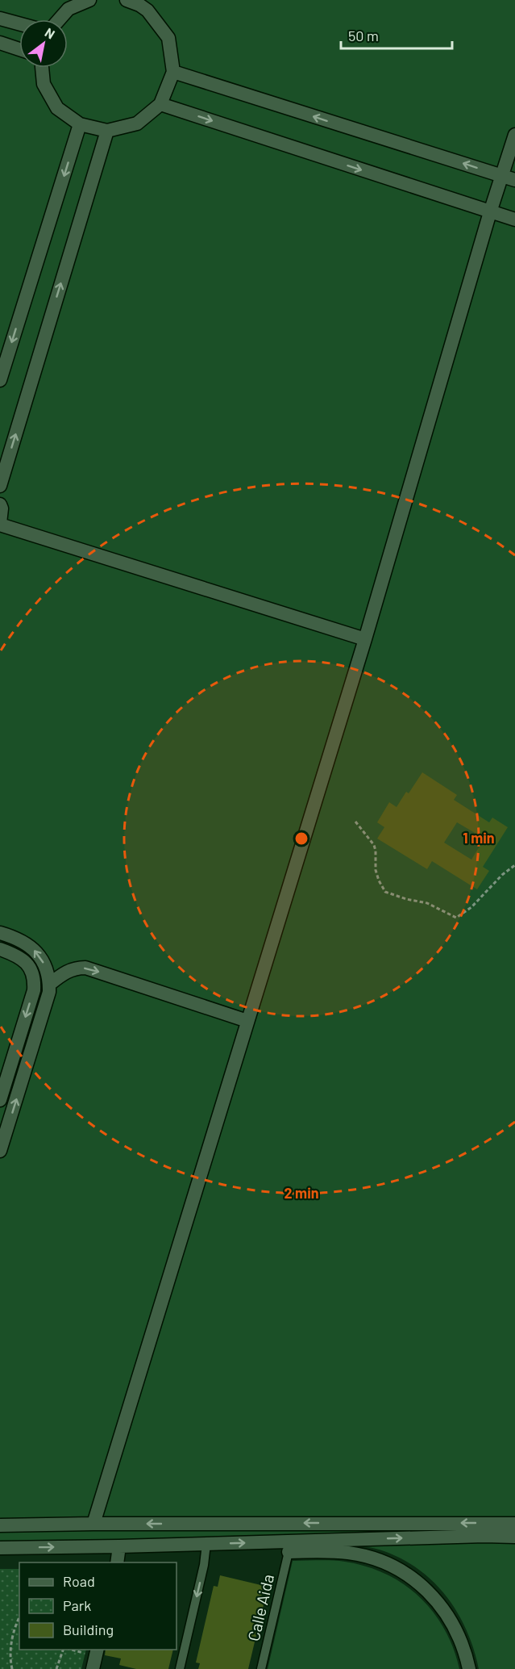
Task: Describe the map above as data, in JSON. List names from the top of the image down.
{
  "streets": {
    "lane": ["Calle Aida"]
  },
  "legend": ["Road", "Park", "Building"],
  "scale_bar": "50 m",
  "north": "top right",
  "rings": ["1 min", "2 min"]
}
